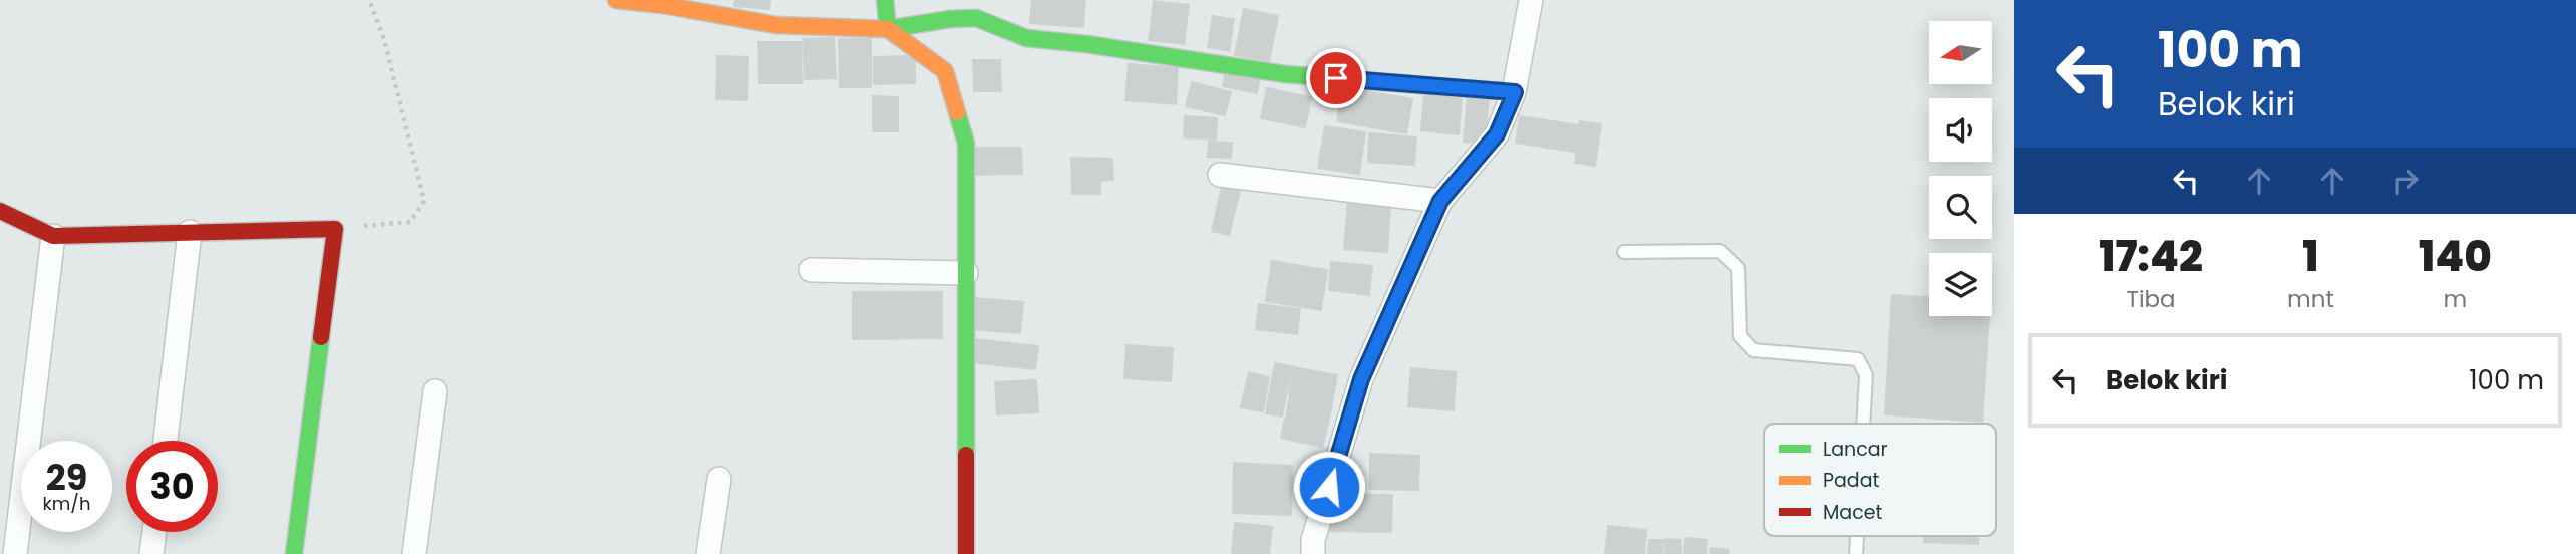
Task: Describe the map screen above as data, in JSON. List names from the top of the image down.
{
  "legend": ["Lancar", "Padat", "Macet"],
  "north": "left",
  "page": {
    "turn": ["100 m", "Belok kiri"],
    "eta": [
      "17:42",
      "Tiba",
      "1",
      "mnt",
      "140",
      "m"
    ],
    "list": [
      {
        "name": "Belok kiri",
        "value": "100 m"
      }
    ],
    "speed": "29 km/h",
    "limit": "30"
  }
}
